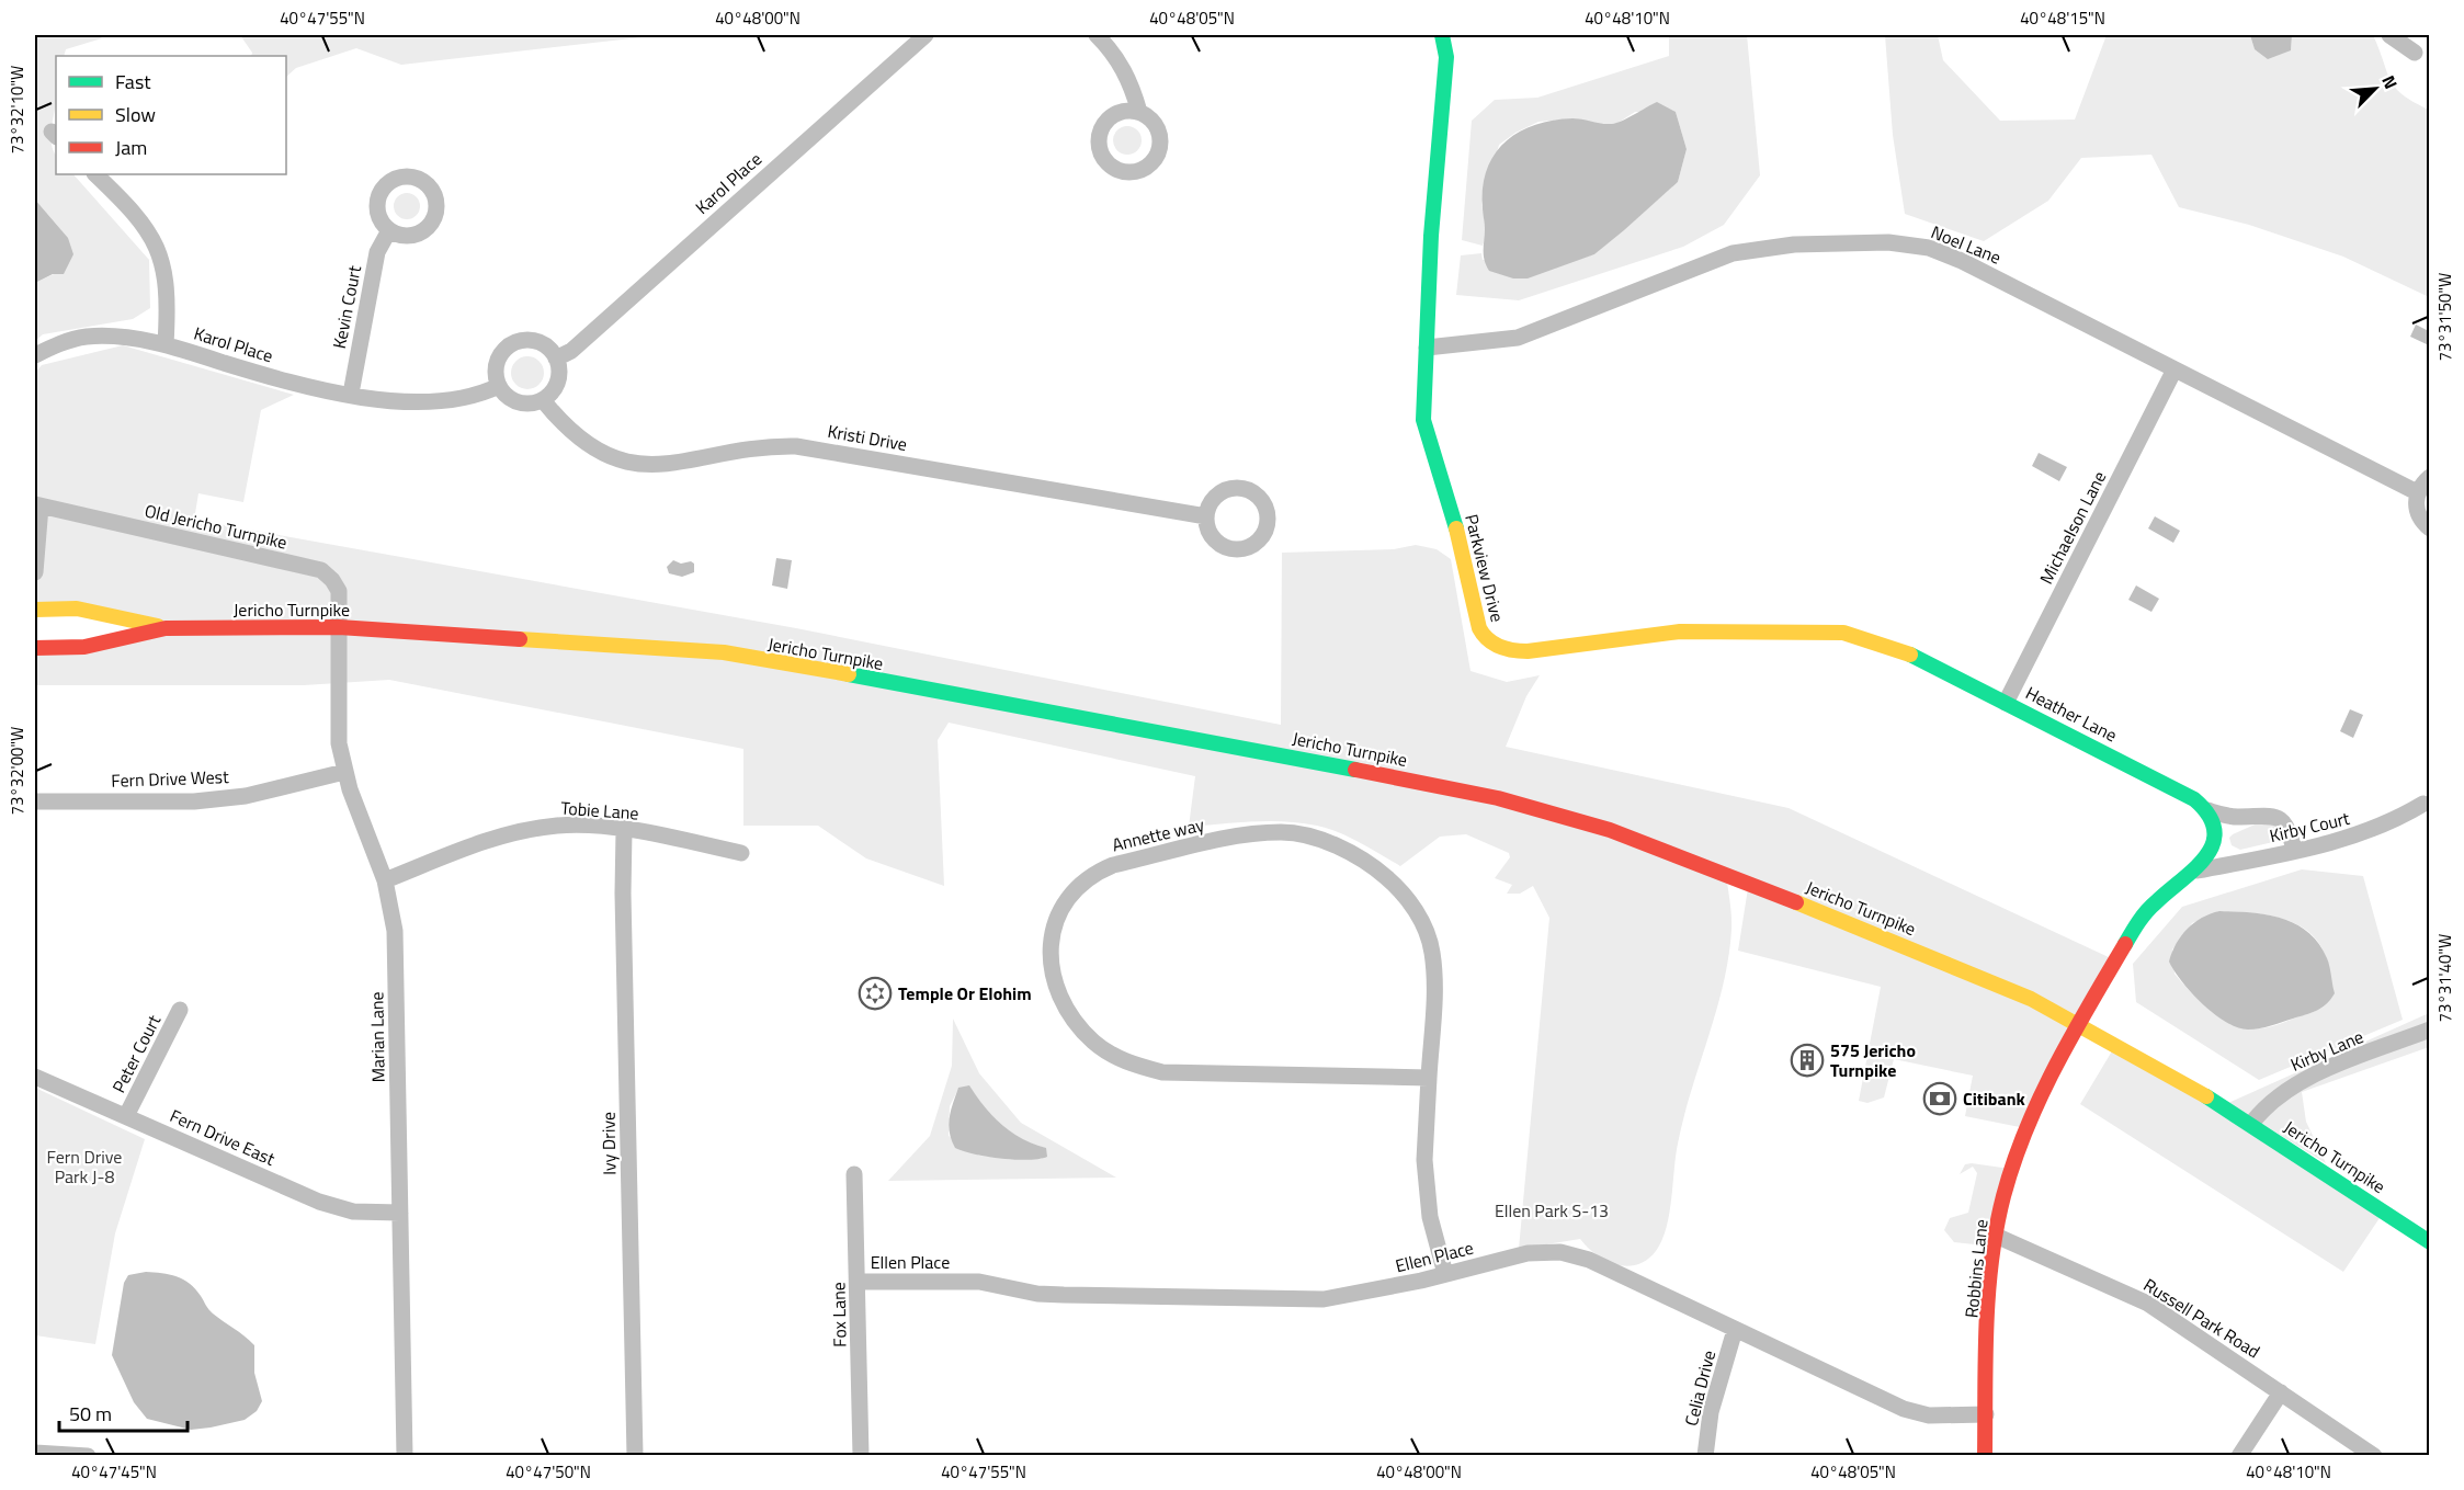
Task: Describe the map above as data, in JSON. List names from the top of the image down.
{
  "streets": {
    "main road": [
      "Parkview Drive",
      "Jericho Turnpike",
      "Heather Lane",
      "Robbins Lane"
    ],
    "street": [
      "Karol Place",
      "Noel Lane",
      "Kevin Court",
      "Kristi Drive",
      "Old Jericho Turnpike",
      "Michaelson Lane",
      "Fern Drive West",
      "Tobie Lane",
      "Kirby Court",
      "Annette way",
      "Marian Lane",
      "Kirby Lane",
      "Peter Court",
      "Fern Drive East",
      "Ivy Drive",
      "Ellen Place",
      "Fox Lane",
      "Russell Park Road",
      "Celia Drive"
    ]
  },
  "crossings": [
    ["Karol Place", "Kevin Court"],
    ["Karol Place", "Kristi Drive"],
    ["Noel Lane", "Michaelson Lane"],
    ["Noel Lane", "Parkview Drive"],
    ["Old Jericho Turnpike", "Jericho Turnpike"],
    ["Old Jericho Turnpike", "Marian Lane"],
    ["Michaelson Lane", "Heather Lane"],
    ["Parkview Drive", "Heather Lane"],
    ["Jericho Turnpike", "Marian Lane"],
    ["Jericho Turnpike", "Kirby Lane"],
    ["Jericho Turnpike", "Robbins Lane"],
    ["Heather Lane", "Kirby Court"],
    ["Fern Drive West", "Marian Lane"],
    ["Tobie Lane", "Marian Lane"],
    ["Tobie Lane", "Ivy Drive"],
    ["Annette way", "Ellen Place"],
    ["Marian Lane", "Fern Drive East"],
    ["Peter Court", "Fern Drive East"],
    ["Ellen Place", "Robbins Lane"],
    ["Ellen Place", "Fox Lane"],
    ["Ellen Place", "Celia Drive"],
    ["Robbins Lane", "Russell Park Road"]
  ],
  "parks": ["Fern Drive Park J-8", "Ellen Park S-13"],
  "places": {
    "synagogue": ["Temple Or Elohim"],
    "building": ["575 Jericho Turnpike"],
    "bank": ["Citibank"]
  },
  "legend": ["Fast", "Slow", "Jam"],
  "scale_bar": "50 m",
  "north": "top right",
  "coordinates": [
    "40°47'55\"N",
    "40°48'00\"N",
    "40°48'05\"N",
    "40°48'10\"N",
    "40°48'15\"N",
    "73°32'10\"W",
    "73°31'50\"W",
    "73°32'00\"W",
    "73°31'40\"W",
    "40°47'45\"N",
    "40°47'50\"N"
  ]
}
